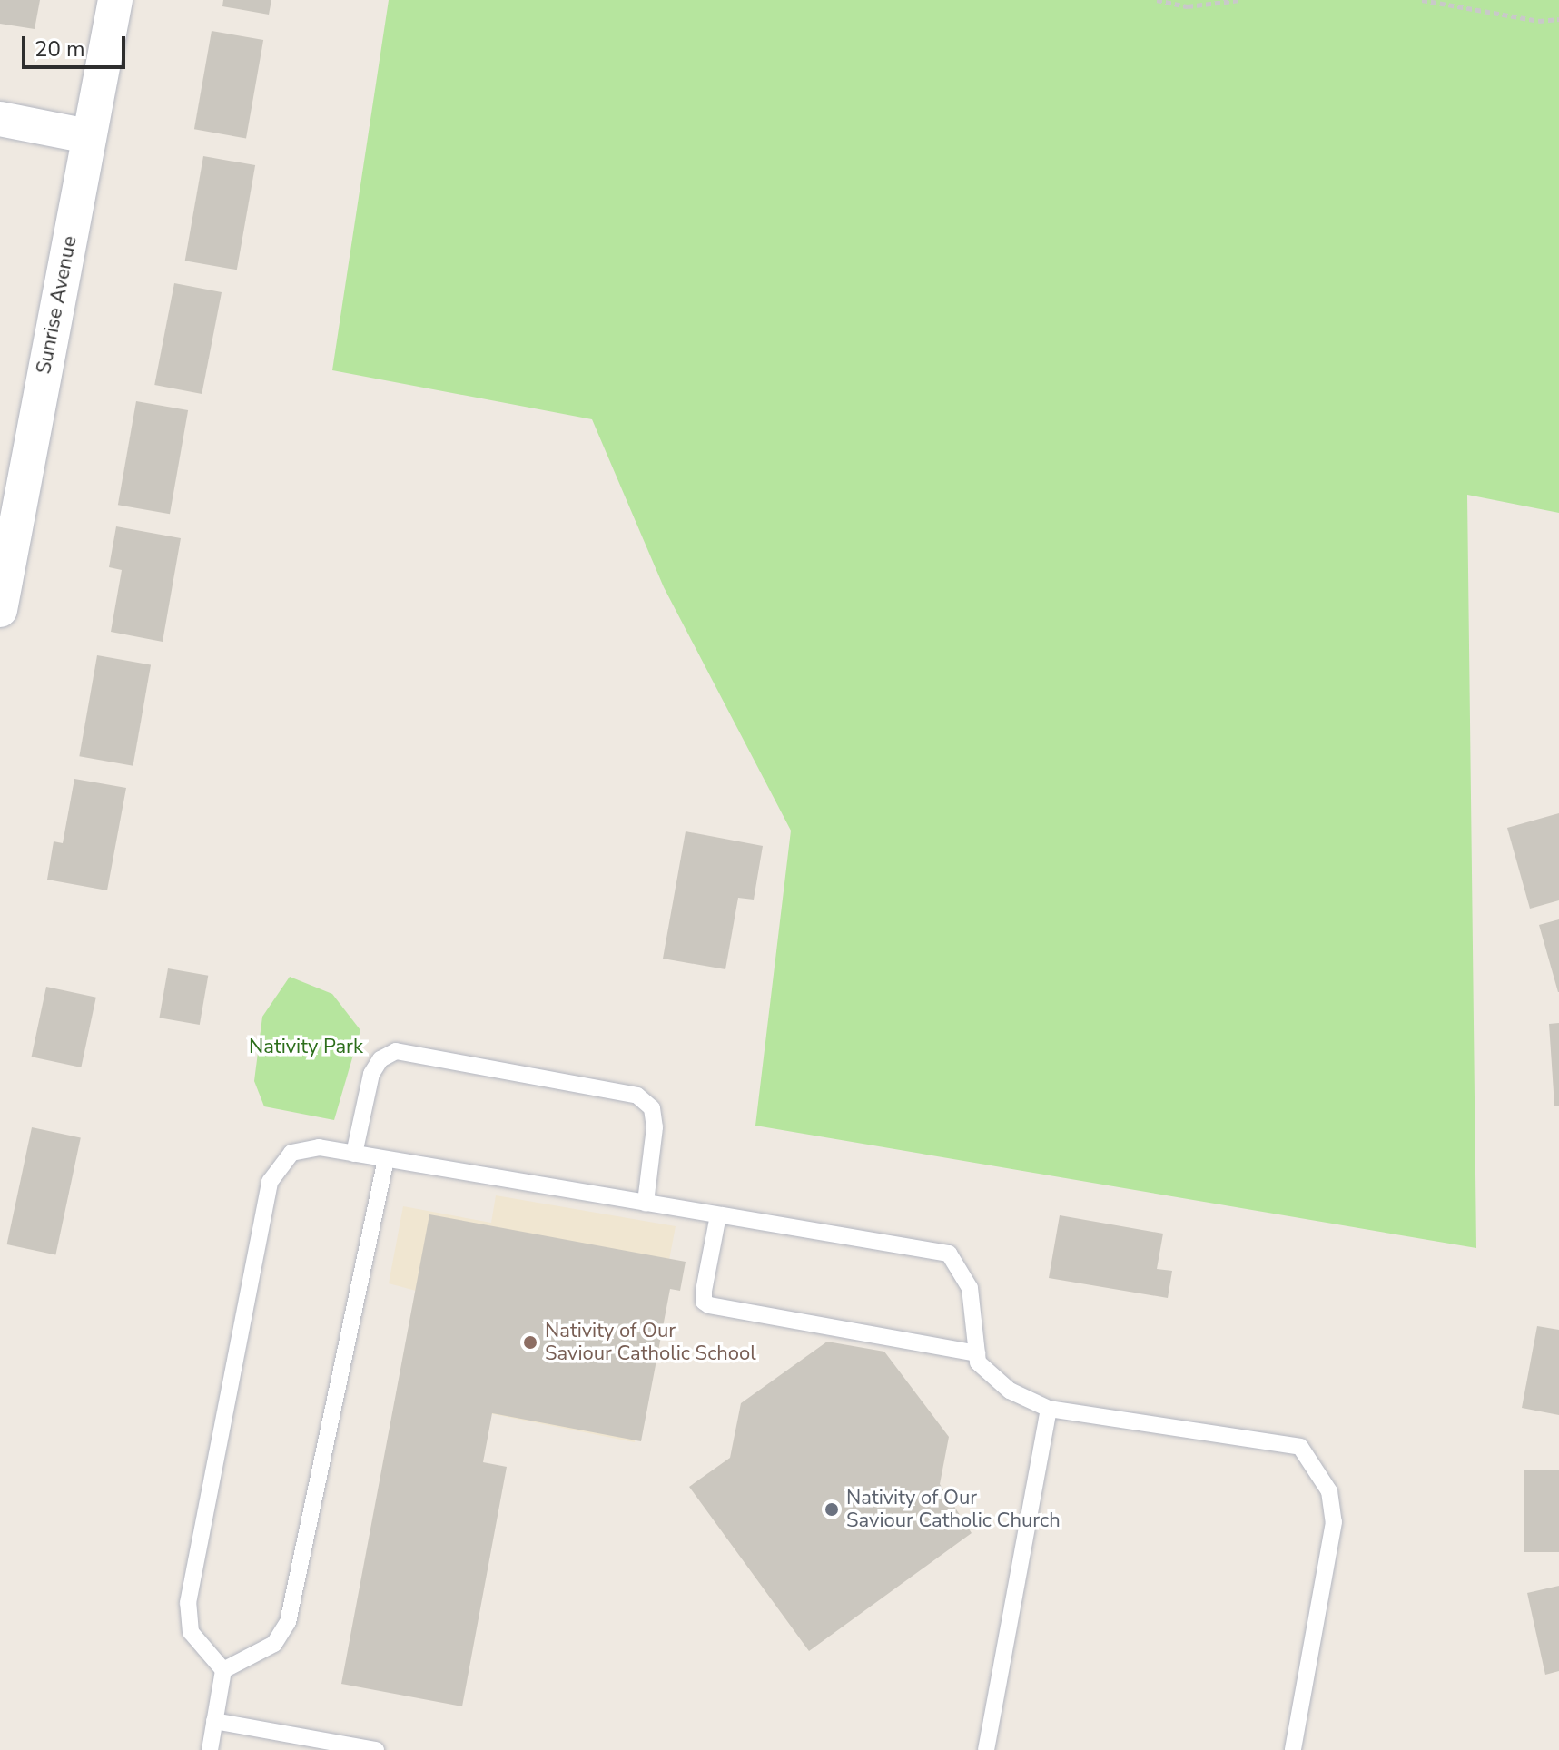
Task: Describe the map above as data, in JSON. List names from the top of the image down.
{
  "streets": {
    "street": ["Sunrise Avenue"]
  },
  "parks": ["Nativity Park"],
  "places": ["Nativity of Our Saviour Catholic School", "Nativity of Our Saviour Catholic Church"],
  "scale_bar": "20 m"
}
